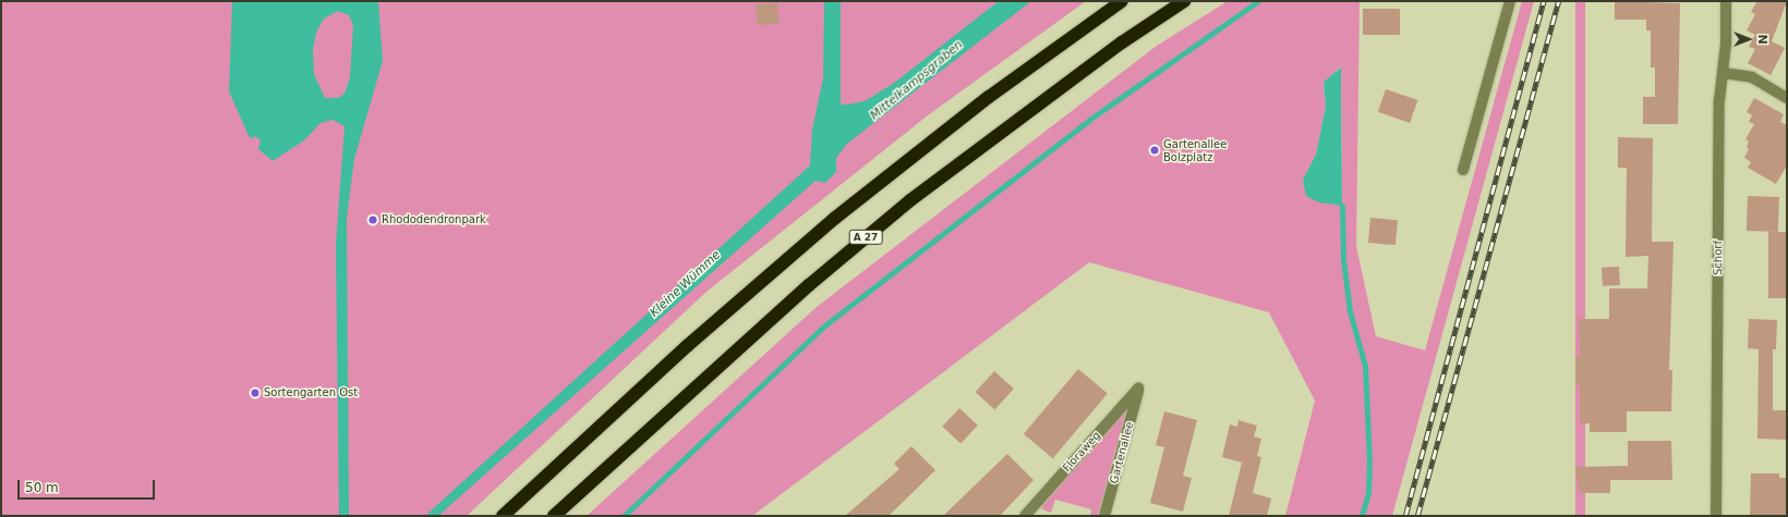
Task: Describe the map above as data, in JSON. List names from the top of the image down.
{
  "streets": {
    "highway": ["A 27"],
    "street": ["Schorf", "Floraweg", "Gartenallee"]
  },
  "crossings": [
    ["Floraweg", "Gartenallee"]
  ],
  "water": ["Mittelkampsgraben", "Kleine Wümme"],
  "places": ["Gartenallee Bolzplatz", "Rhododendronpark", "Sortengarten Ost"],
  "scale_bar": "50 m",
  "north": "right"
}
